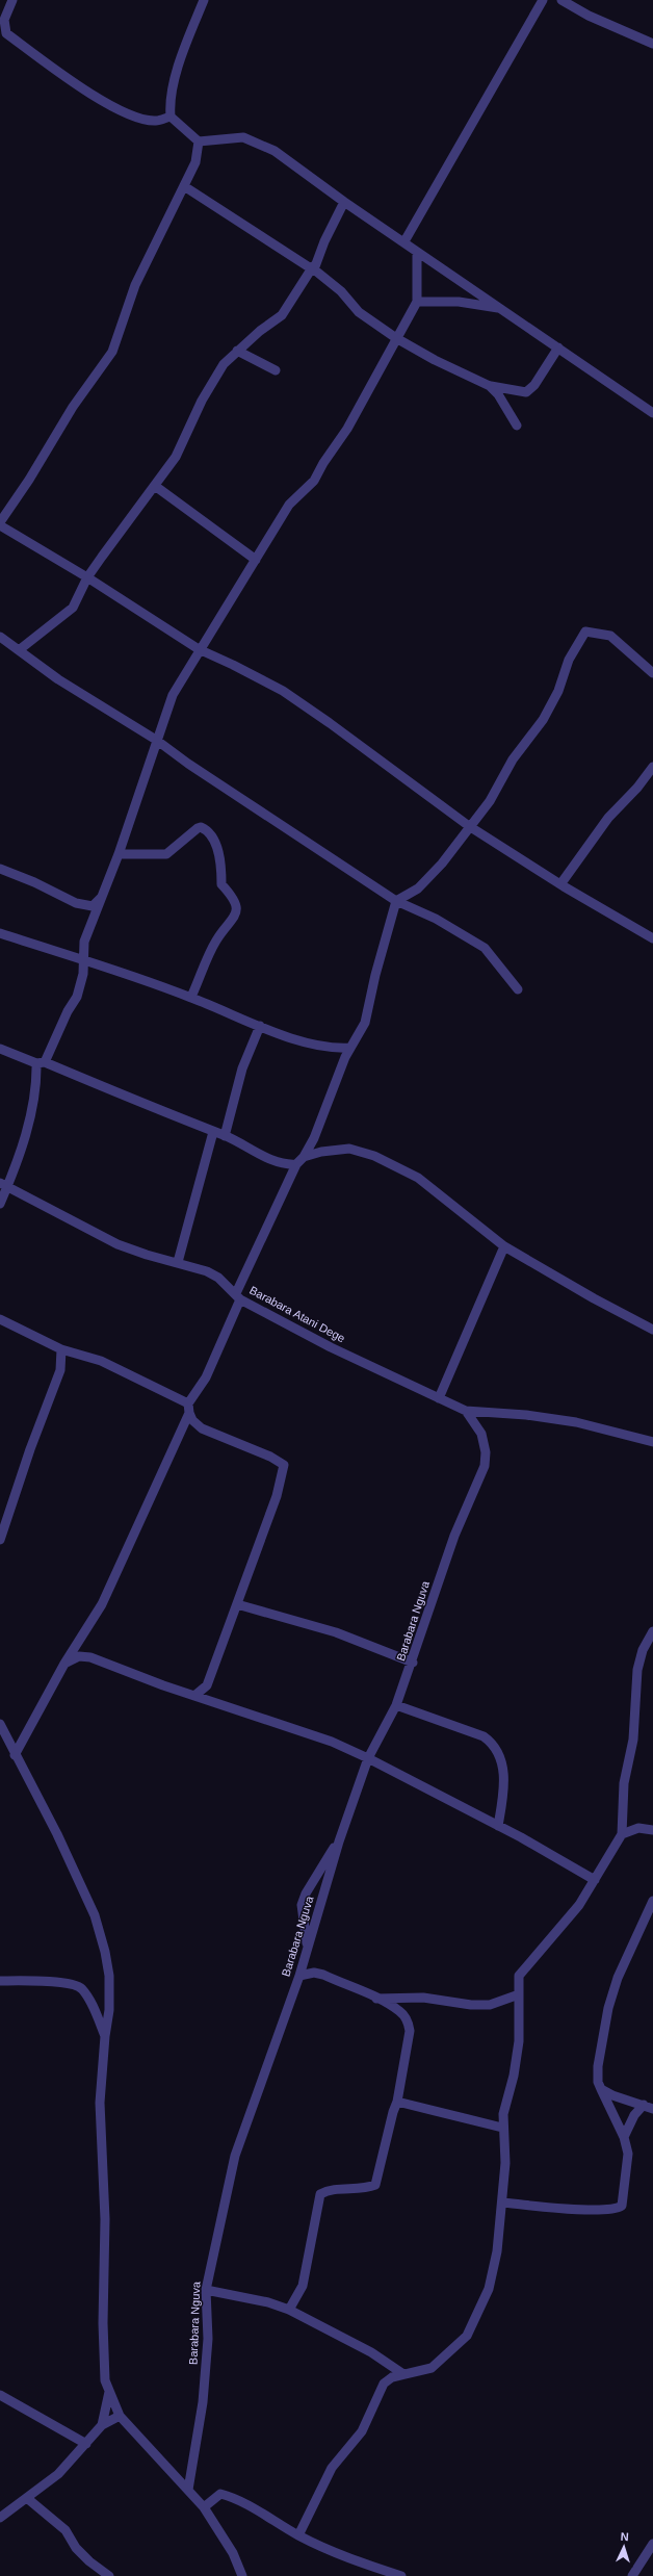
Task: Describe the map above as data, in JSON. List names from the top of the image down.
{
  "streets": {
    "street": ["Barabara Atani Dege", "Barabara Nguva"]
  },
  "crossings": [
    ["Barabara Atani Dege", "Barabara Nguva"]
  ],
  "north": "top"
}
